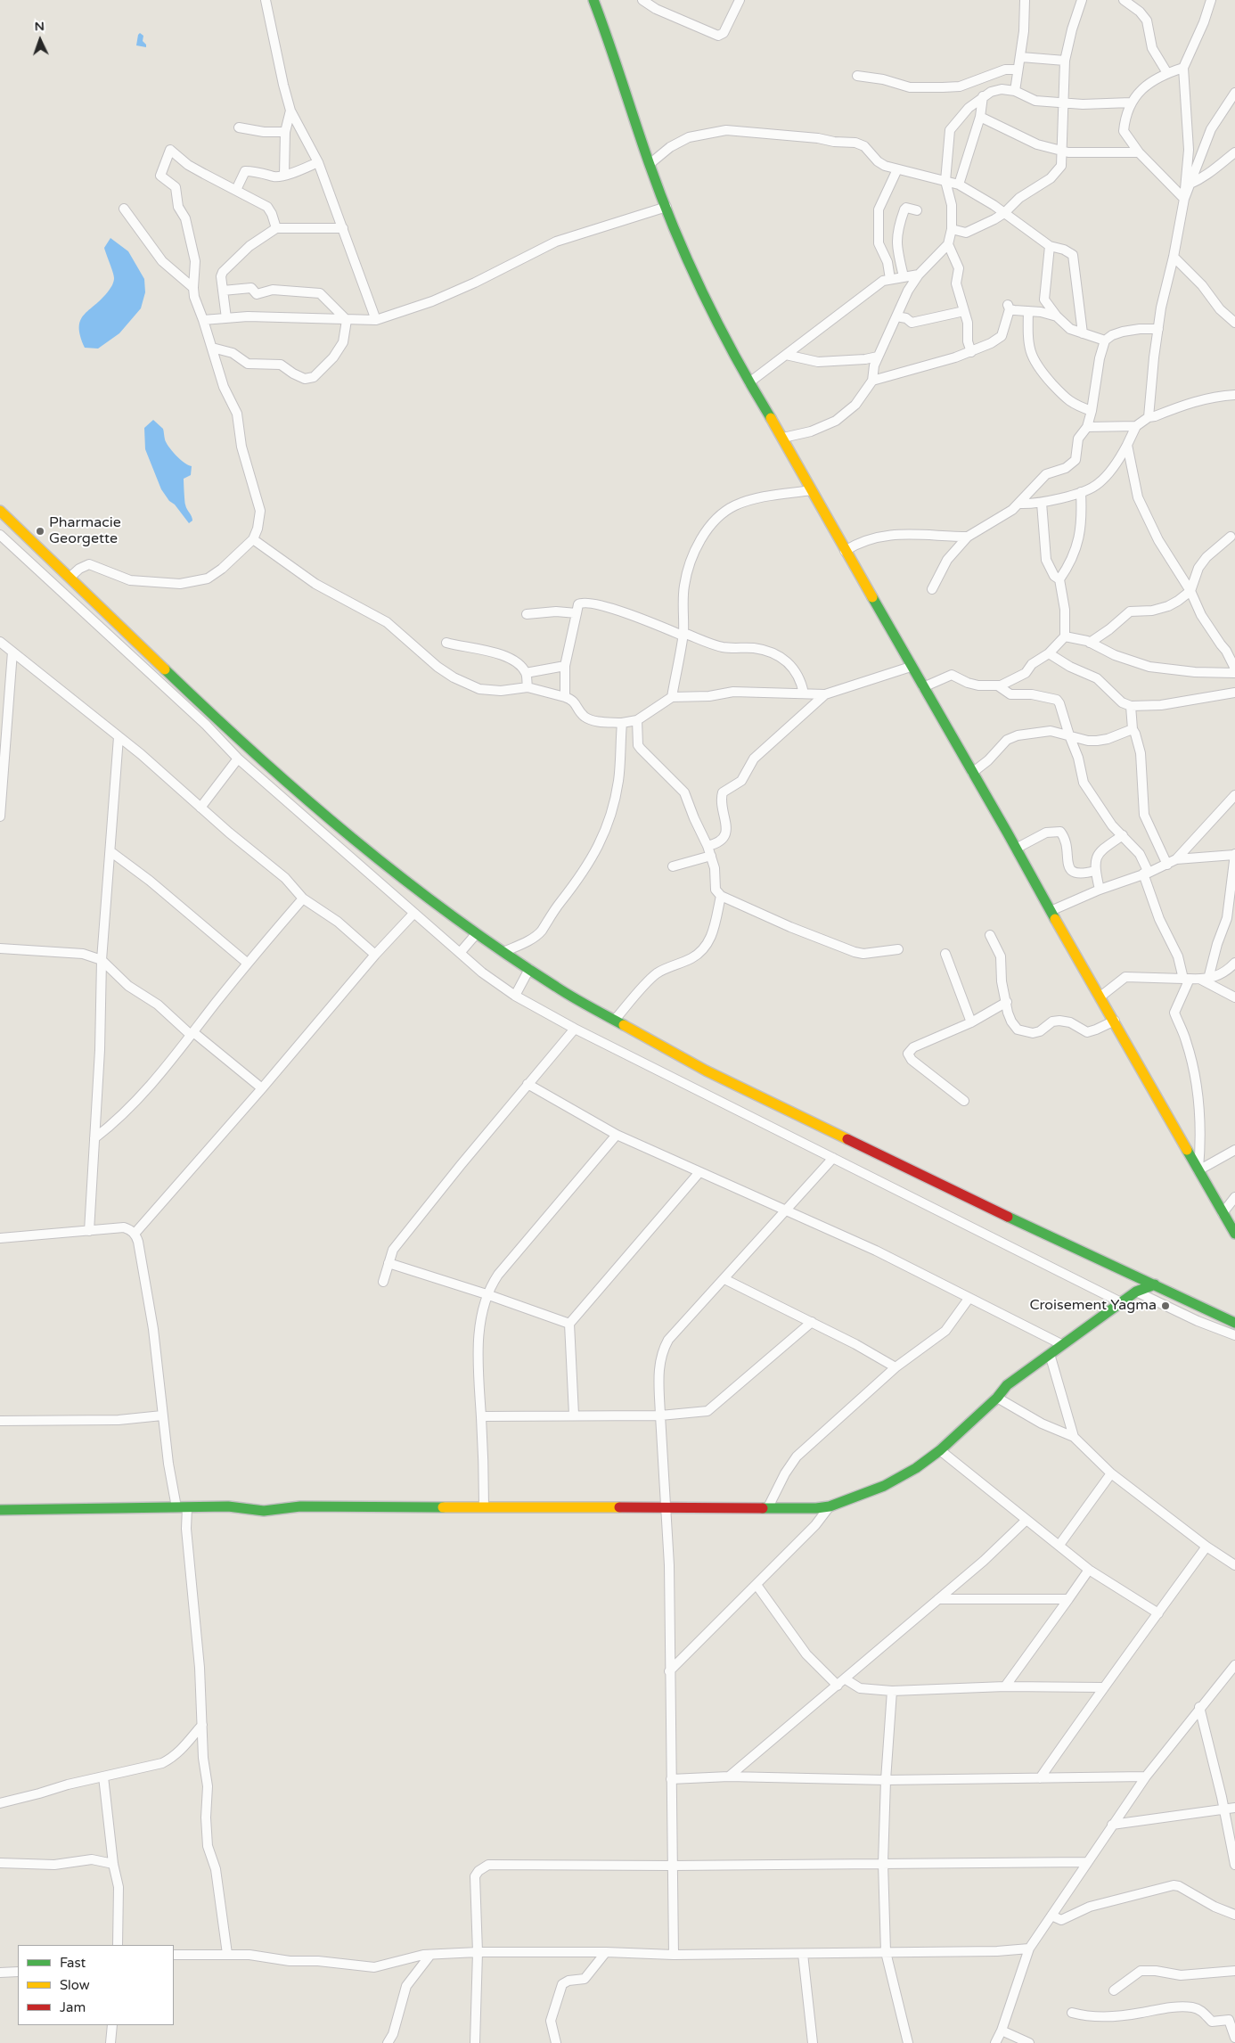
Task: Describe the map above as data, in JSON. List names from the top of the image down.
{
  "places": ["Pharmacie Georgette", "Croisement Yagma"],
  "legend": ["Fast", "Slow", "Jam"],
  "north": "top"
}
